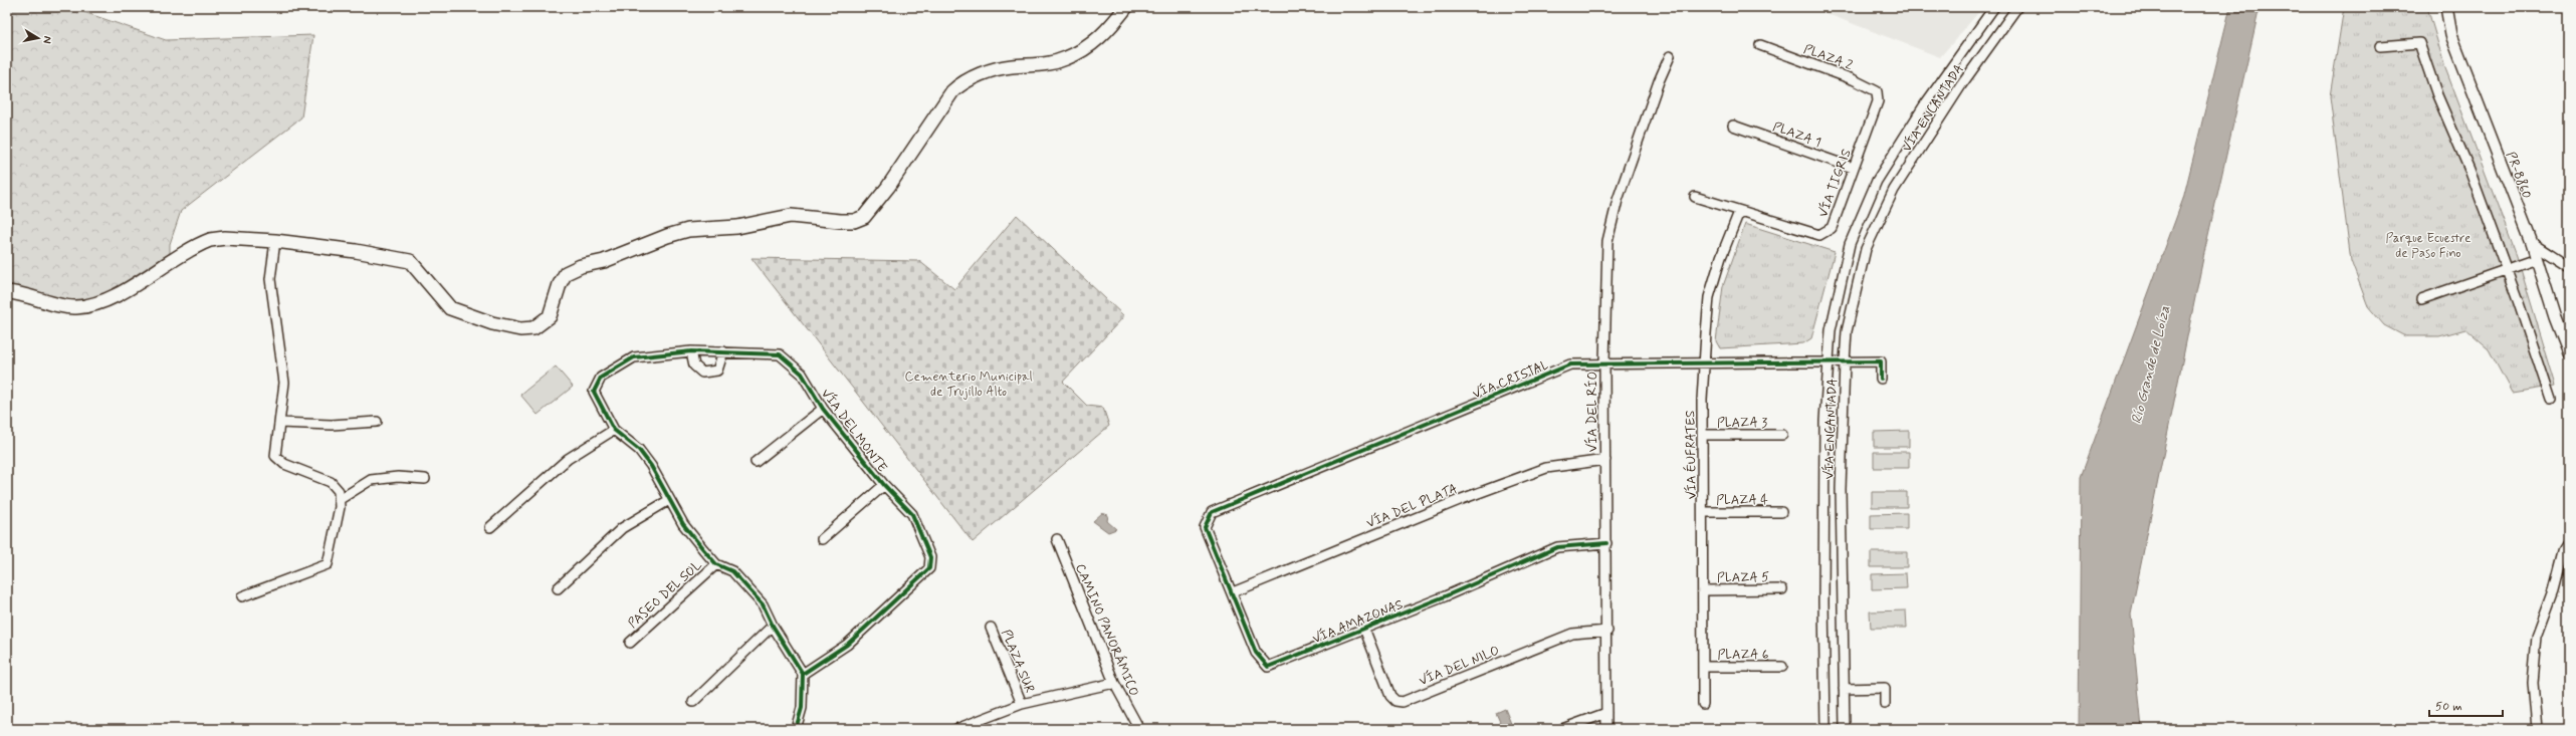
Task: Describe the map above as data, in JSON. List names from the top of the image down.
{
  "streets": {
    "street": [
      "PLAZA 2",
      "VÍA ENCANTADA",
      "PLAZA 1",
      "PR-8860",
      "VÍA TIGRIS",
      "VÍA CRISTAL",
      "VÍA DEL RÍO",
      "PLAZA 3",
      "VÍA DEL MONTE",
      "VÍA ÉUFRATES",
      "PLAZA 4",
      "VÍA DEL PLATA",
      "PLAZA 5",
      "PASEO DEL SOL",
      "VÍA AMAZONAS",
      "CAMINO PANORÁMICO",
      "PLAZA 6",
      "PLAZA SUR",
      "VÍA DEL NILO"
    ]
  },
  "crossings": [
    ["PLAZA 2", "VÍA TIGRIS"],
    ["VÍA ENCANTADA", "VÍA CRISTAL"],
    ["PLAZA 1", "VÍA TIGRIS"],
    ["VÍA TIGRIS", "VÍA ÉUFRATES"],
    ["VÍA CRISTAL", "VÍA DEL RÍO"],
    ["VÍA CRISTAL", "VÍA ÉUFRATES"],
    ["VÍA CRISTAL", "VÍA AMAZONAS"],
    ["VÍA DEL RÍO", "VÍA DEL PLATA"],
    ["VÍA DEL RÍO", "VÍA AMAZONAS"],
    ["VÍA DEL RÍO", "VÍA DEL NILO"],
    ["PLAZA 3", "VÍA ÉUFRATES"],
    ["VÍA DEL MONTE", "PASEO DEL SOL"],
    ["VÍA ÉUFRATES", "PLAZA 4"],
    ["VÍA ÉUFRATES", "PLAZA 5"],
    ["VÍA ÉUFRATES", "PLAZA 6"],
    ["VÍA DEL PLATA", "VÍA AMAZONAS"],
    ["VÍA AMAZONAS", "VÍA DEL NILO"]
  ],
  "water": ["Río Grande de Loíza"],
  "parks": ["Parque Ecuestre de Paso Fino", "Cementerio Municipal de Trujillo Alto"],
  "scale_bar": "50 m",
  "north": "right"
}
